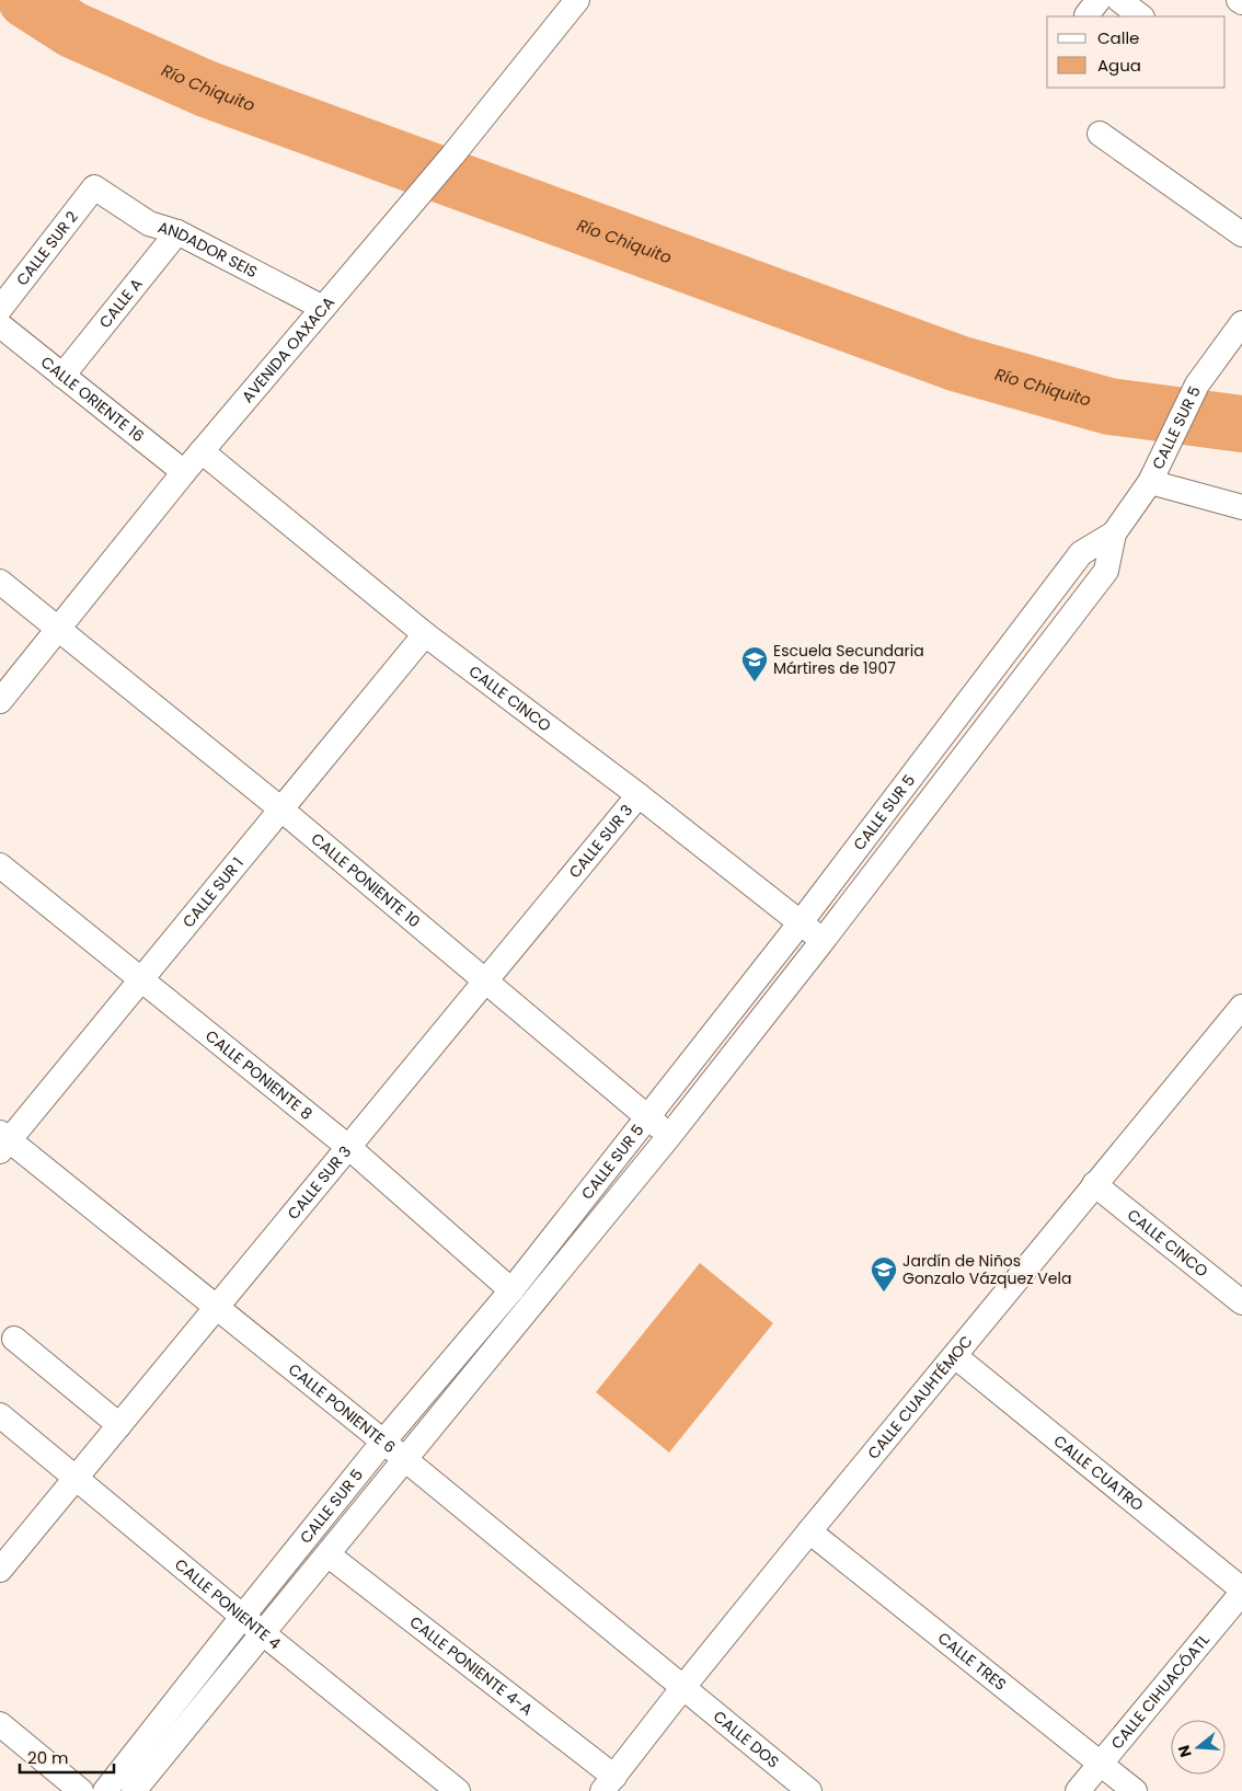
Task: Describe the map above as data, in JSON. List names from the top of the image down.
{
  "streets": {
    "street": [
      "CALLE SUR 2",
      "ANDADOR SEIS",
      "CALLE A",
      "AVENIDA OAXACA",
      "CALLE ORIENTE 16",
      "CALLE SUR 5",
      "CALLE CINCO",
      "CALLE SUR 3",
      "CALLE PONIENTE 10",
      "CALLE SUR 1",
      "CALLE PONIENTE 8",
      "CALLE CUAUHTÉMOC",
      "CALLE PONIENTE 6",
      "CALLE CUATRO",
      "CALLE PONIENTE 4",
      "CALLE TRES",
      "CALLE PONIENTE 4-A",
      "CALLE CIHUACÓATL",
      "CALLE DOS"
    ]
  },
  "crossings": [
    ["CALLE SUR 2", "ANDADOR SEIS"],
    ["ANDADOR SEIS", "CALLE A"],
    ["ANDADOR SEIS", "AVENIDA OAXACA"],
    ["CALLE A", "CALLE ORIENTE 16"],
    ["AVENIDA OAXACA", "CALLE ORIENTE 16"],
    ["AVENIDA OAXACA", "CALLE CINCO"],
    ["AVENIDA OAXACA", "CALLE PONIENTE 10"],
    ["CALLE SUR 5", "CALLE CINCO"],
    ["CALLE SUR 5", "CALLE PONIENTE 10"],
    ["CALLE SUR 5", "CALLE PONIENTE 8"],
    ["CALLE SUR 5", "CALLE PONIENTE 6"],
    ["CALLE SUR 5", "CALLE PONIENTE 4"],
    ["CALLE SUR 5", "CALLE PONIENTE 4-A"],
    ["CALLE CINCO", "CALLE SUR 3"],
    ["CALLE CINCO", "CALLE SUR 1"],
    ["CALLE CINCO", "CALLE CUAUHTÉMOC"],
    ["CALLE SUR 3", "CALLE PONIENTE 10"],
    ["CALLE SUR 3", "CALLE PONIENTE 8"],
    ["CALLE SUR 3", "CALLE PONIENTE 6"],
    ["CALLE SUR 3", "CALLE PONIENTE 4"],
    ["CALLE PONIENTE 10", "CALLE SUR 1"],
    ["CALLE SUR 1", "CALLE PONIENTE 8"],
    ["CALLE SUR 1", "CALLE PONIENTE 6"],
    ["CALLE CUAUHTÉMOC", "CALLE PONIENTE 6"],
    ["CALLE CUAUHTÉMOC", "CALLE CUATRO"],
    ["CALLE CUAUHTÉMOC", "CALLE TRES"],
    ["CALLE CUAUHTÉMOC", "CALLE PONIENTE 4-A"],
    ["CALLE CUAUHTÉMOC", "CALLE DOS"],
    ["CALLE PONIENTE 6", "CALLE DOS"],
    ["CALLE CUATRO", "CALLE CIHUACÓATL"],
    ["CALLE TRES", "CALLE CIHUACÓATL"]
  ],
  "water": ["Río Chiquito"],
  "places": {
    "school or university": ["Escuela Secundaria Mártires de 1907", "Jardín de Niños Gonzalo Vázquez Vela"]
  },
  "legend": ["Calle", "Agua"],
  "scale_bar": "20 m",
  "north": "left"
}
